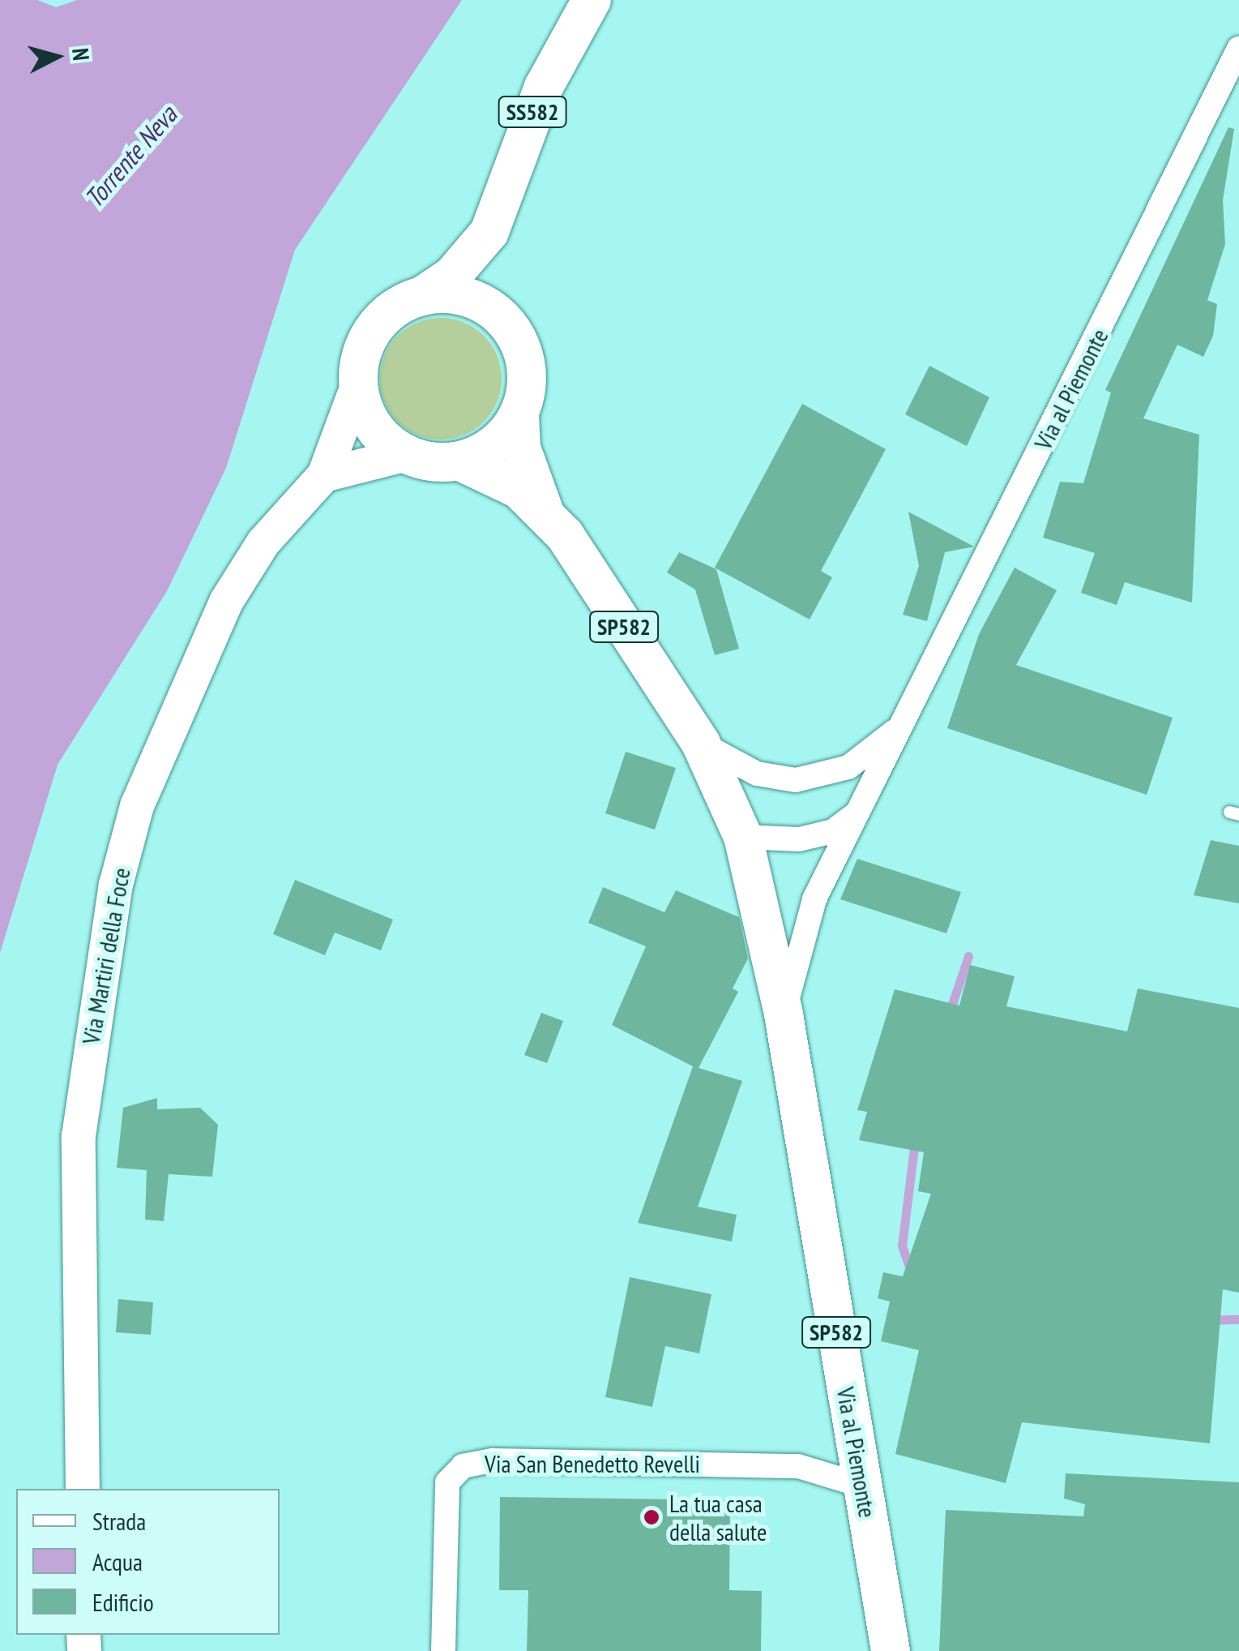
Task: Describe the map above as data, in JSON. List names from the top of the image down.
{
  "streets": {
    "main road": [
      "SS582",
      "Via al Piemonte",
      "SP582",
      "Via Martiri della Foce"
    ],
    "street": ["Via San Benedetto Revelli"]
  },
  "crossings": [
    ["SS582", "Via al Piemonte"],
    ["SS582", "Via Martiri della Foce"],
    ["Via al Piemonte", "Via Martiri della Foce"],
    ["Via al Piemonte", "Via San Benedetto Revelli"]
  ],
  "water": ["Torrente Neva"],
  "places": ["La tua casa della salute"],
  "legend": ["Strada", "Acqua", "Edificio"],
  "north": "right"
}
